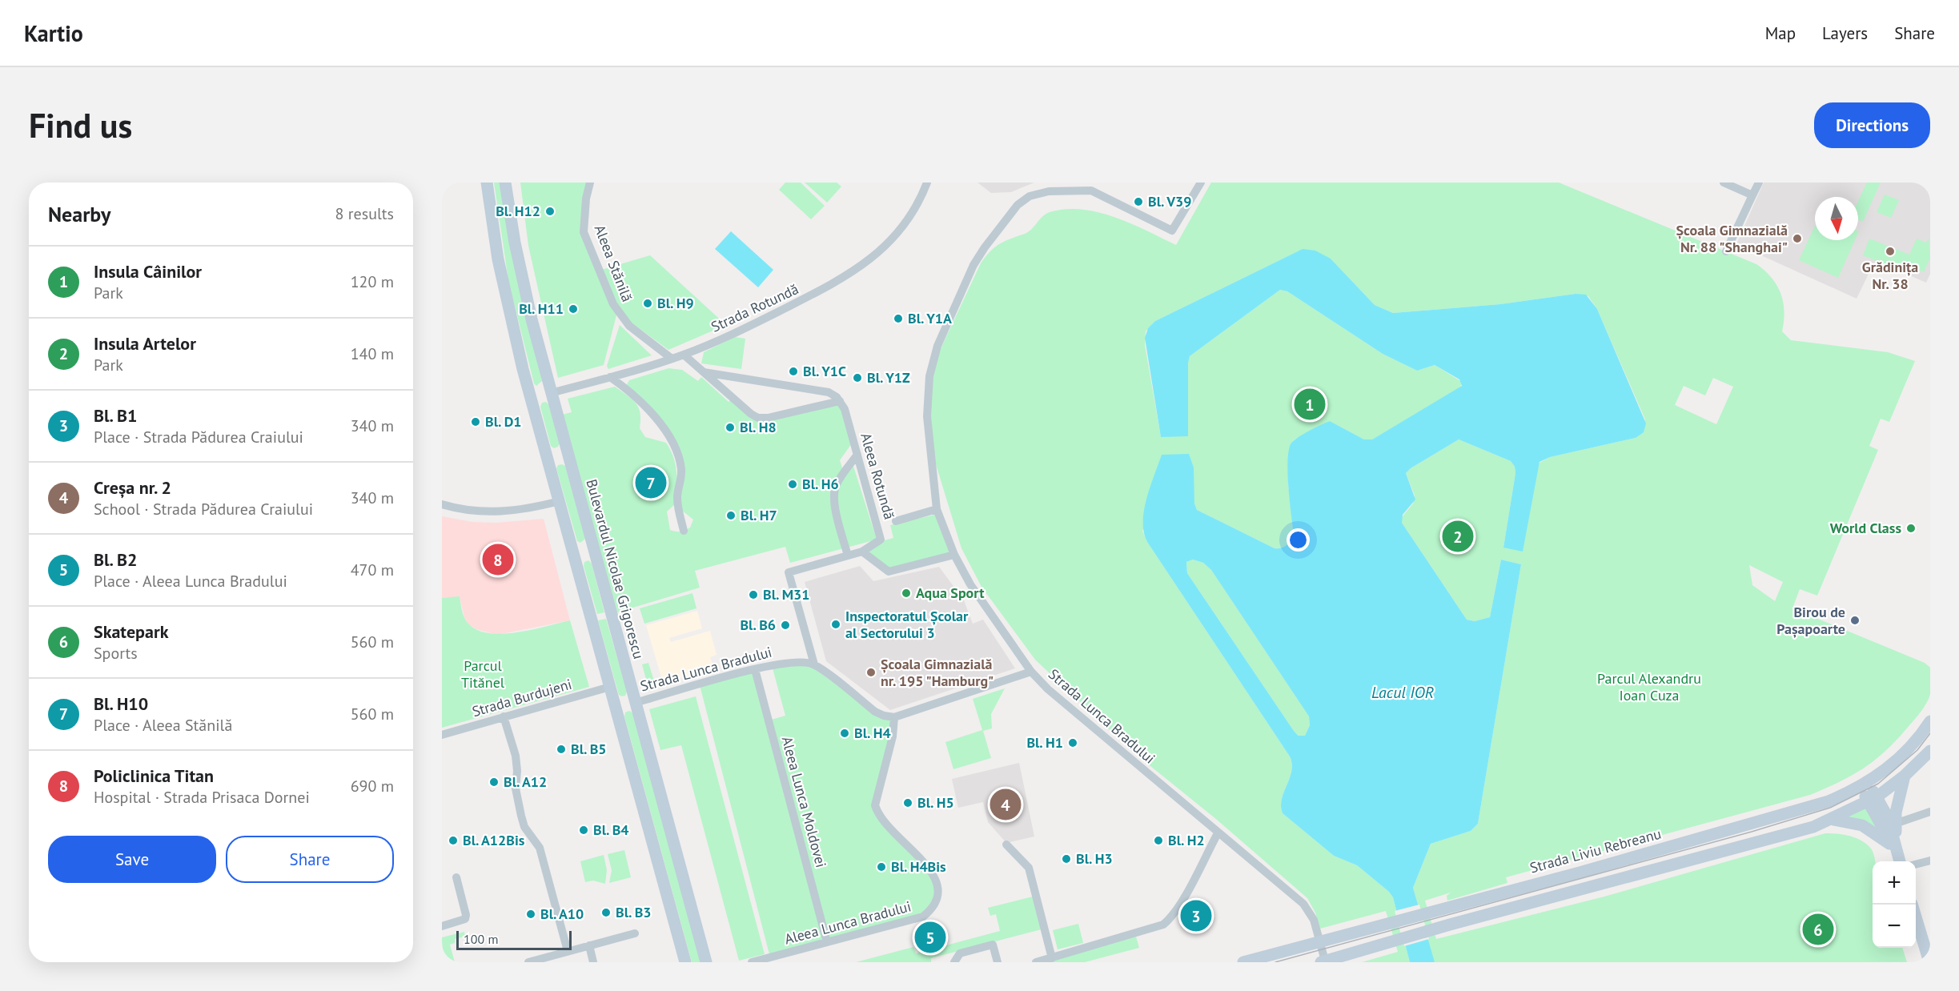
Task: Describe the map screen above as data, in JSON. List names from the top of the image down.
{
  "streets": {
    "main road": ["Bulevardul Nicolae Grigorescu", "Strada Liviu Rebreanu"],
    "street": [
      "Aleea Stănilă",
      "Strada Rotundă",
      "Aleea Rotundă",
      "Strada Lunca Bradului",
      "Strada Burdujeni",
      "Aleea Lunca Moldovei",
      "Aleea Lunca Bradului"
    ]
  },
  "crossings": [
    ["Aleea Stănilă", "Strada Rotundă"],
    ["Strada Rotundă", "Bulevardul Nicolae Grigorescu"],
    ["Aleea Rotundă", "Strada Lunca Bradului"],
    ["Bulevardul Nicolae Grigorescu", "Strada Lunca Bradului"],
    ["Strada Lunca Bradului", "Aleea Lunca Moldovei"],
    ["Strada Lunca Bradului", "Strada Liviu Rebreanu"],
    ["Strada Lunca Bradului", "Aleea Lunca Bradului"],
    ["Aleea Lunca Moldovei", "Aleea Lunca Bradului"]
  ],
  "water": ["Lacul IOR"],
  "parks": ["Parcul Titănel", "Parcul Alexandru Ioan Cuza"],
  "places": [
    "Bl. V39",
    "Bl. H12",
    "Școala Gimnazială Nr. 88 \"Shanghai\"",
    "Grădinița Nr. 38",
    "Bl. H9",
    "Bl. H11",
    "Bl. Y1A",
    "Bl. Y1C",
    "Bl. Y1Z",
    "Bl. D1",
    "Bl. H8",
    "Bl. H6",
    "Bl. H7",
    "World Class",
    "Aqua Sport",
    "Bl. M31",
    "Birou de Pașapoarte",
    "Inspectoratul Școlar al Sectorului 3",
    "Bl. B6",
    "Școala Gimnazială nr. 195 \"Hamburg\"",
    "Bl. H4",
    "Bl. H1",
    "Bl. B5",
    "Bl. A12",
    "Bl. H5",
    "Bl. B4",
    "Bl. A12Bis",
    "Bl. H2",
    "Bl. H3",
    "Bl. H4Bis",
    "Bl. B3",
    "Bl. A10"
  ],
  "scale_bar": "100 m",
  "north": "bottom",
  "page": {
    "header": "Kartio",
    "nav": ["Map", "Layers", "Share"],
    "buttons": [
      "Directions",
      ["Save", "Share"]
    ],
    "title": "Find us",
    "heading": ["Nearby", "8 results"],
    "list": [
      {
        "mark": "1",
        "name": "Insula Câinilor",
        "note": "Park",
        "value": "120 m"
      },
      {
        "mark": "2",
        "name": "Insula Artelor",
        "note": "Park",
        "value": "140 m"
      },
      {
        "mark": "3",
        "name": "Bl. B1",
        "note": "Place · Strada Pădurea Craiului",
        "value": "340 m"
      },
      {
        "mark": "4",
        "name": "Creșa nr. 2",
        "note": "School · Strada Pădurea Craiului",
        "value": "340 m"
      },
      {
        "mark": "5",
        "name": "Bl. B2",
        "note": "Place · Aleea Lunca Bradului",
        "value": "470 m"
      },
      {
        "mark": "6",
        "name": "Skatepark",
        "note": "Sports",
        "value": "560 m"
      },
      {
        "mark": "7",
        "name": "Bl. H10",
        "note": "Place · Aleea Stănilă",
        "value": "560 m"
      },
      {
        "mark": "8",
        "name": "Policlinica Titan",
        "note": "Hospital · Strada Prisaca Dornei",
        "value": "690 m"
      }
    ],
    "pins": [
      "1",
      "7",
      "2",
      "8",
      "4",
      "3",
      "6",
      "5"
    ],
    "map_buttons": ["+", "−"],
    "scale": "100 m"
  }
}
